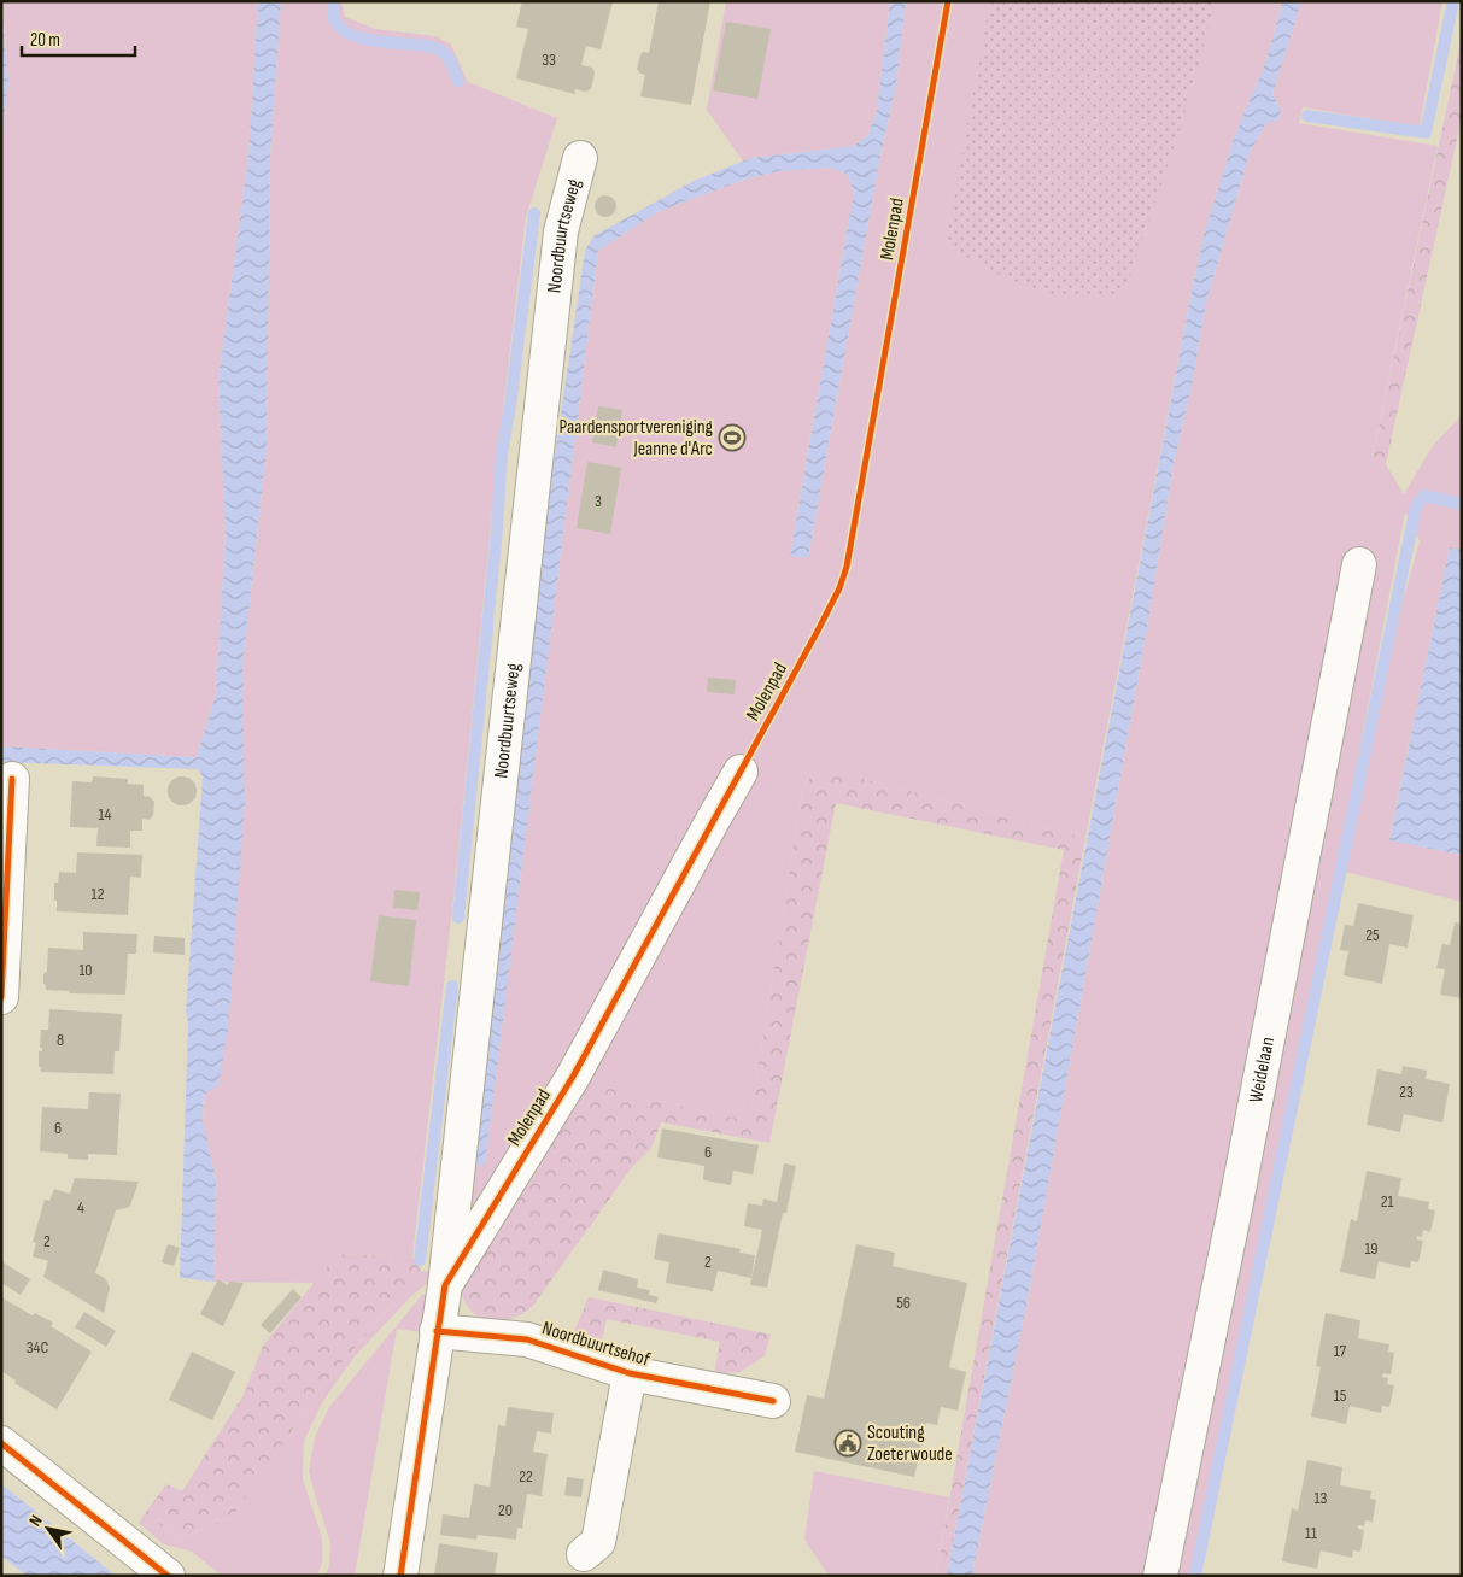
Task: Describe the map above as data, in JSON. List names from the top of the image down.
{
  "streets": {
    "street": [
      "Molenpad",
      "Noordbuurtseweg",
      "Weidelaan",
      "Noordbuurtsehof"
    ]
  },
  "crossings": [
    ["Molenpad", "Noordbuurtseweg"],
    ["Molenpad", "Noordbuurtsehof"]
  ],
  "places": {
    "sports": ["Paardensportvereniging Jeanne d'Arc"],
    "public building": ["Scouting Zoeterwoude"]
  },
  "house_numbers": [
    "33",
    "3",
    "14",
    "12",
    "25",
    "10",
    "8",
    "23",
    "6",
    "6",
    "21",
    "4",
    "2",
    "19",
    "2",
    "56",
    "34C",
    "17",
    "15",
    "22",
    "13",
    "20",
    "11"
  ],
  "scale_bar": "20 m",
  "north": "top left"
}
